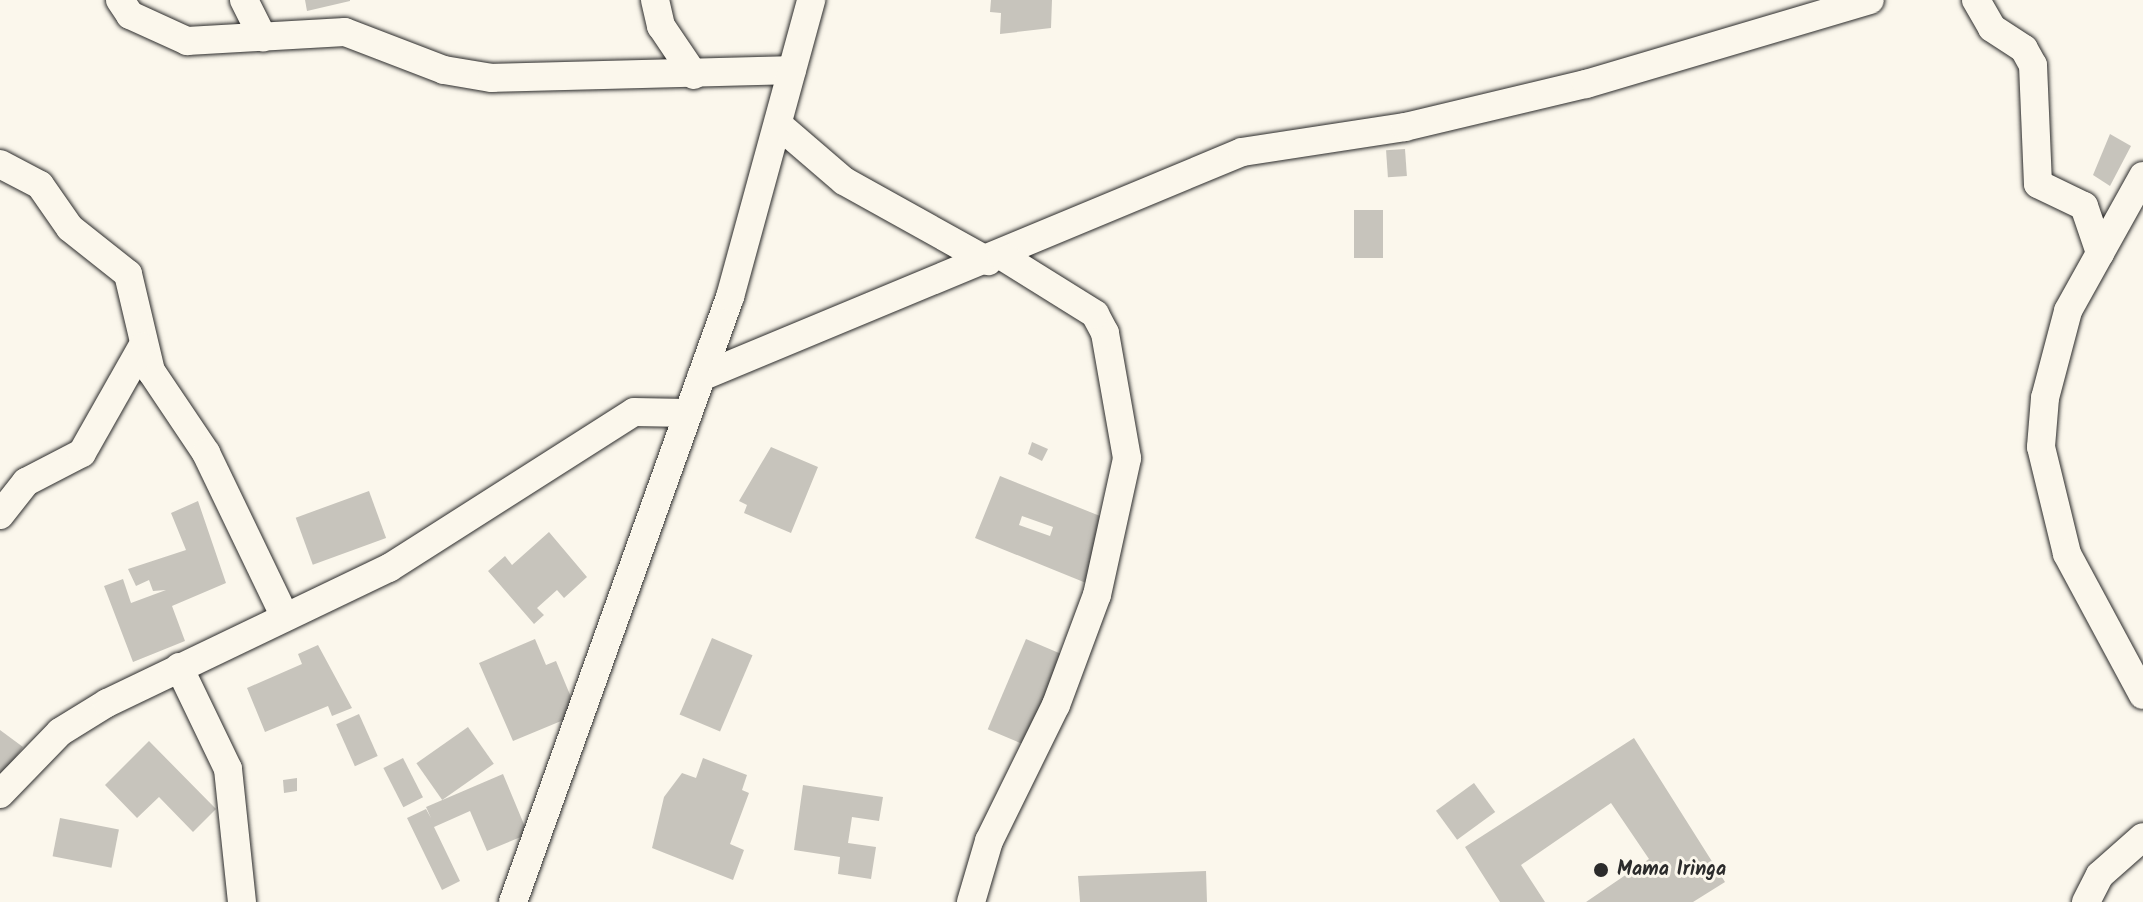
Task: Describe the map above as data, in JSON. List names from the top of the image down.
{
  "places": ["Mama Iringa"]
}
